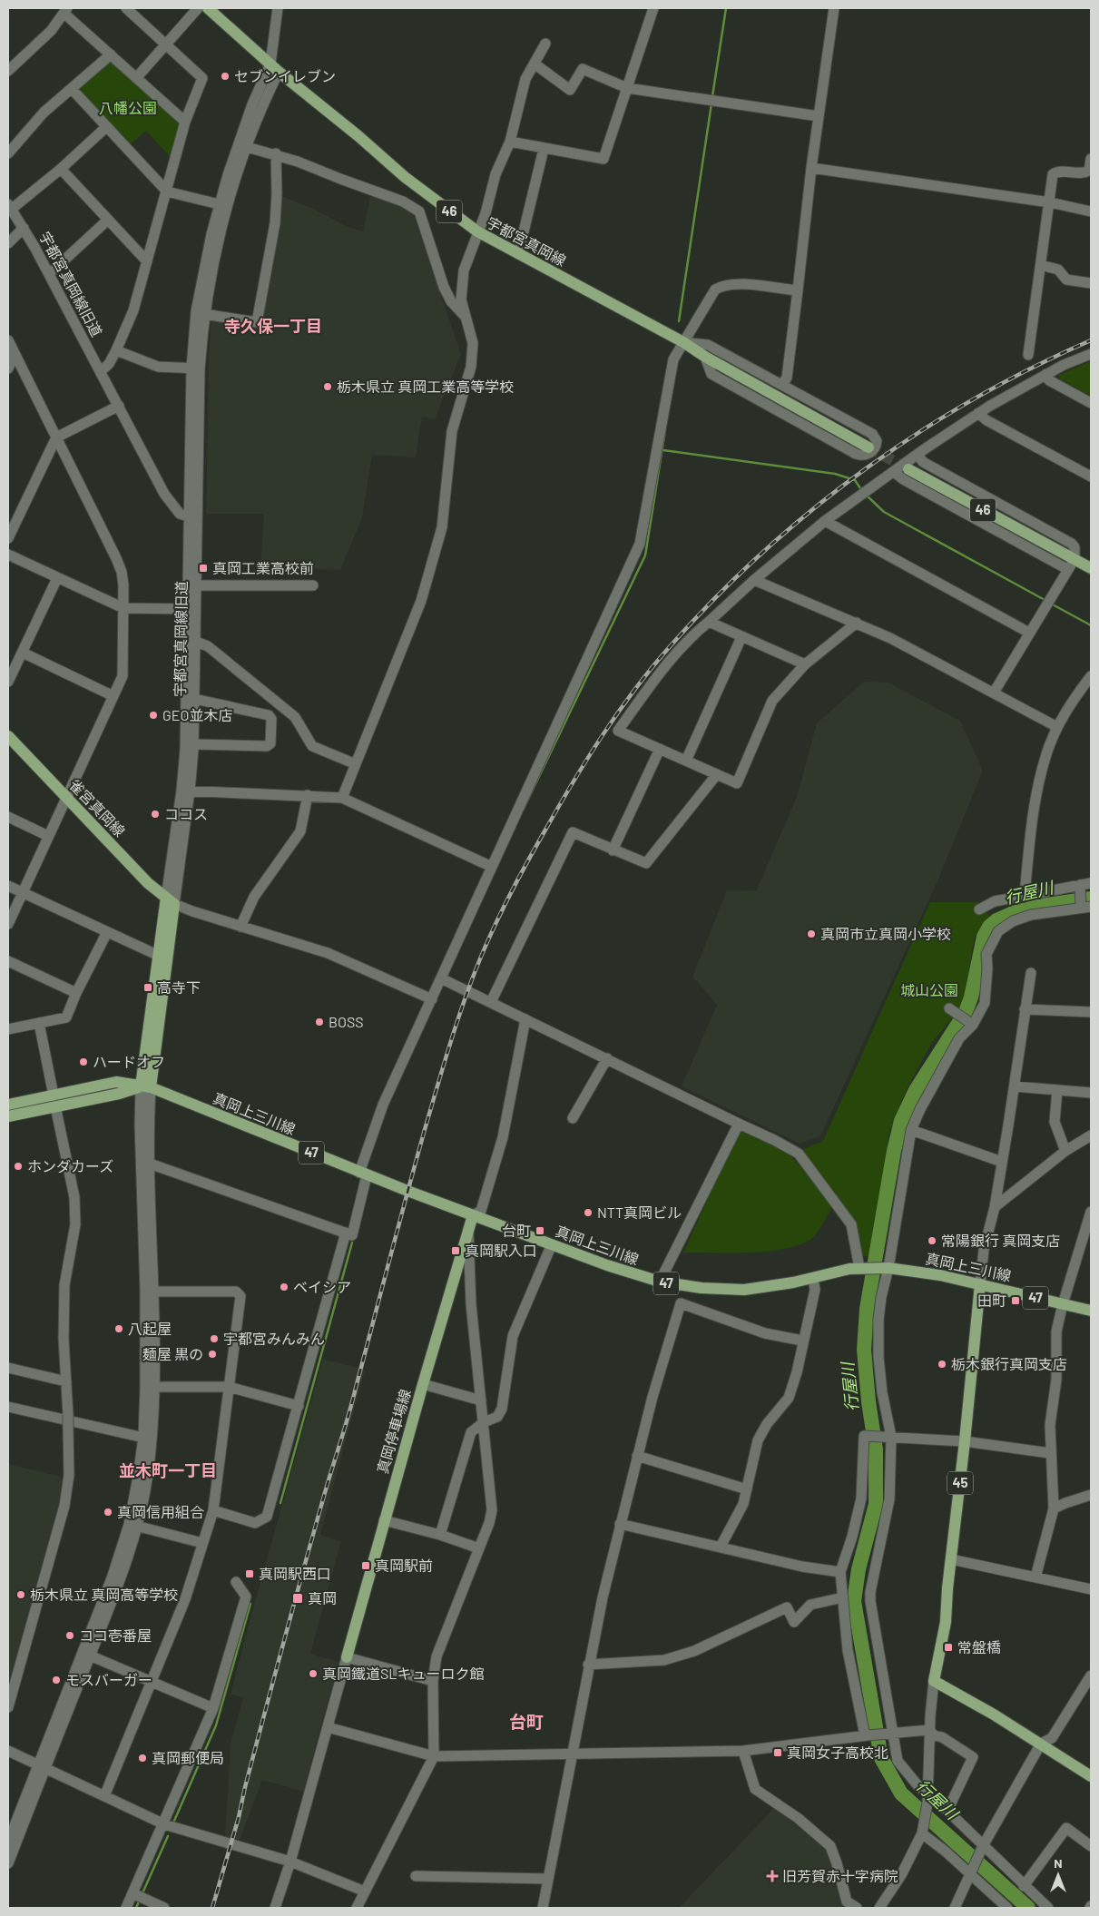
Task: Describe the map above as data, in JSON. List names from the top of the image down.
{
  "streets": {
    "main road": [
      "46",
      "宇都宮真岡線",
      "雀宮真岡線",
      "真岡上三川線",
      "47",
      "真岡停車場線",
      "45"
    ],
    "street": ["宇都宮真岡線旧道"]
  },
  "crossings": [
    ["宇都宮真岡線旧道", "雀宮真岡線"],
    ["真岡上三川線", "真岡停車場線"],
    ["真岡上三川線", "45"]
  ],
  "districts": ["寺久保一丁目", "並木町一丁目", "台町"],
  "water": ["行屋川"],
  "parks": ["八幡公園", "城山公園"],
  "places": {
    "other": [
      "セブンイレブン",
      "栃木県立 真岡工業高等学校",
      "GEO並木店",
      "ココス",
      "真岡市立真岡小学校",
      "BOSS",
      "ハードオフ",
      "ホンダカーズ",
      "NTT真岡ビル",
      "常陽銀行 真岡支店",
      "ベイシア",
      "八起屋",
      "宇都宮みんみん",
      "麺屋 黒の",
      "栃木銀行真岡支店",
      "真岡信用組合",
      "栃木県立 真岡高等学校",
      "ココ壱番屋",
      "真岡鐵道SLキューロク館",
      "モスバーガー",
      "真岡郵便局"
    ],
    "transit": [
      "真岡工業高校前",
      "高寺下",
      "台町",
      "真岡駅入口",
      "田町",
      "真岡駅前",
      "真岡駅西口",
      "真岡",
      "常盤橋",
      "真岡女子高校北"
    ],
    "health": ["旧芳賀赤十字病院"]
  },
  "north": "top"
}
